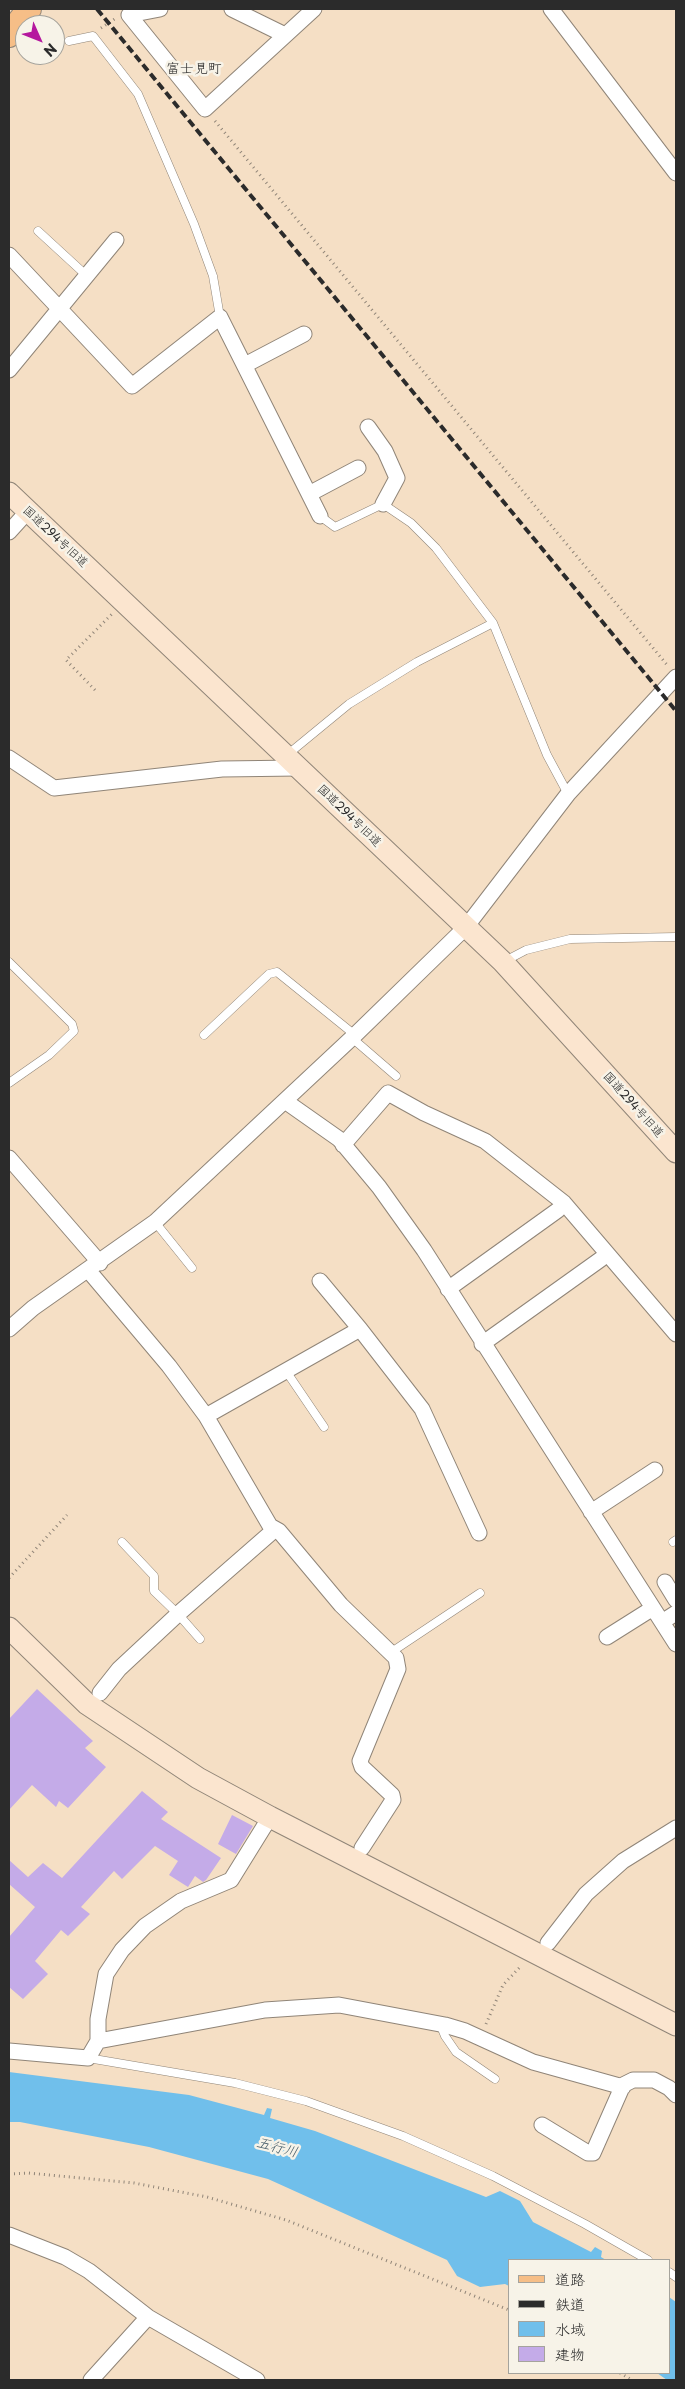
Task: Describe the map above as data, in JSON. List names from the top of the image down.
{
  "streets": {
    "street": ["国道294号旧道"]
  },
  "districts": ["富士見町"],
  "water": ["五行川"],
  "legend": [
    "道路",
    "鉄道",
    "水域",
    "建物"
  ],
  "north": "bottom right"
}
